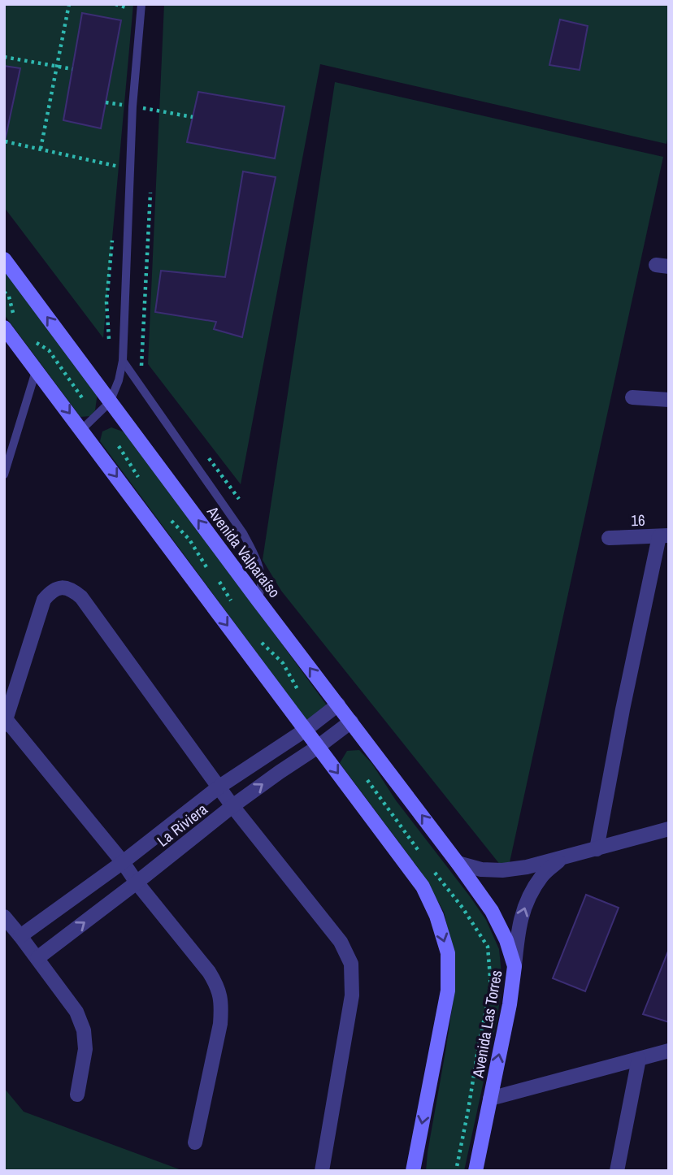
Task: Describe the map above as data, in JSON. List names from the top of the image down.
{
  "streets": {
    "main road": ["Avenida Valparaíso", "Avenida Las Torres"],
    "street": ["16", "La Riviera"]
  },
  "crossings": [
    ["Avenida Valparaíso", "La Riviera"],
    ["Avenida Valparaíso", "Avenida Las Torres"]
  ],
  "one_way": ["Avenida Las Torres"]
}
